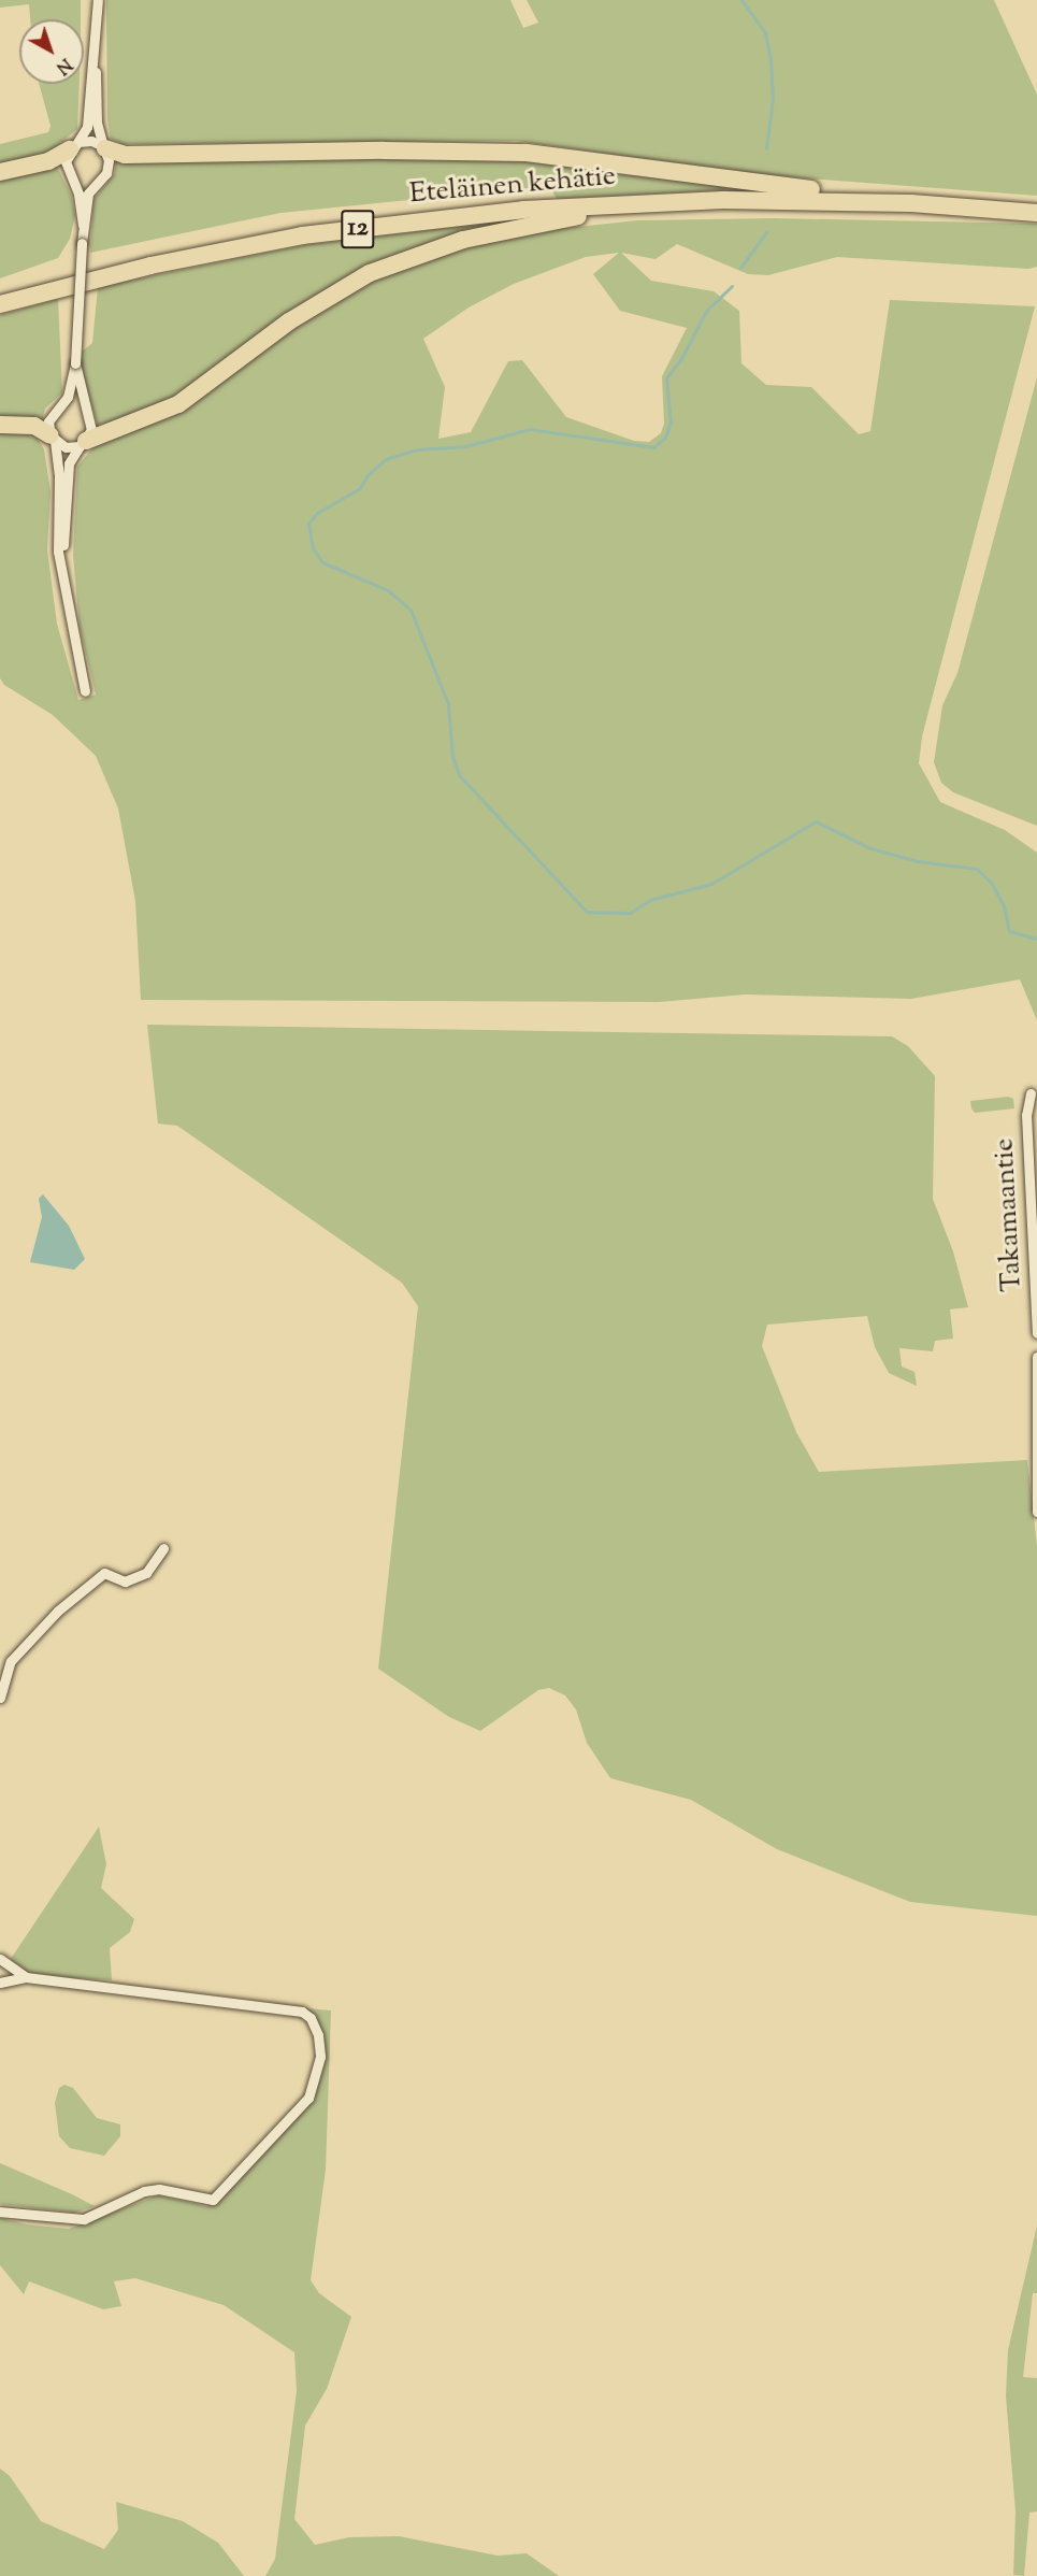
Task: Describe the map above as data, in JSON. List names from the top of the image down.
{
  "streets": {
    "highway": ["Eteläinen kehätie", "12"],
    "street": ["Takamaantie"]
  },
  "north": "bottom right"
}
